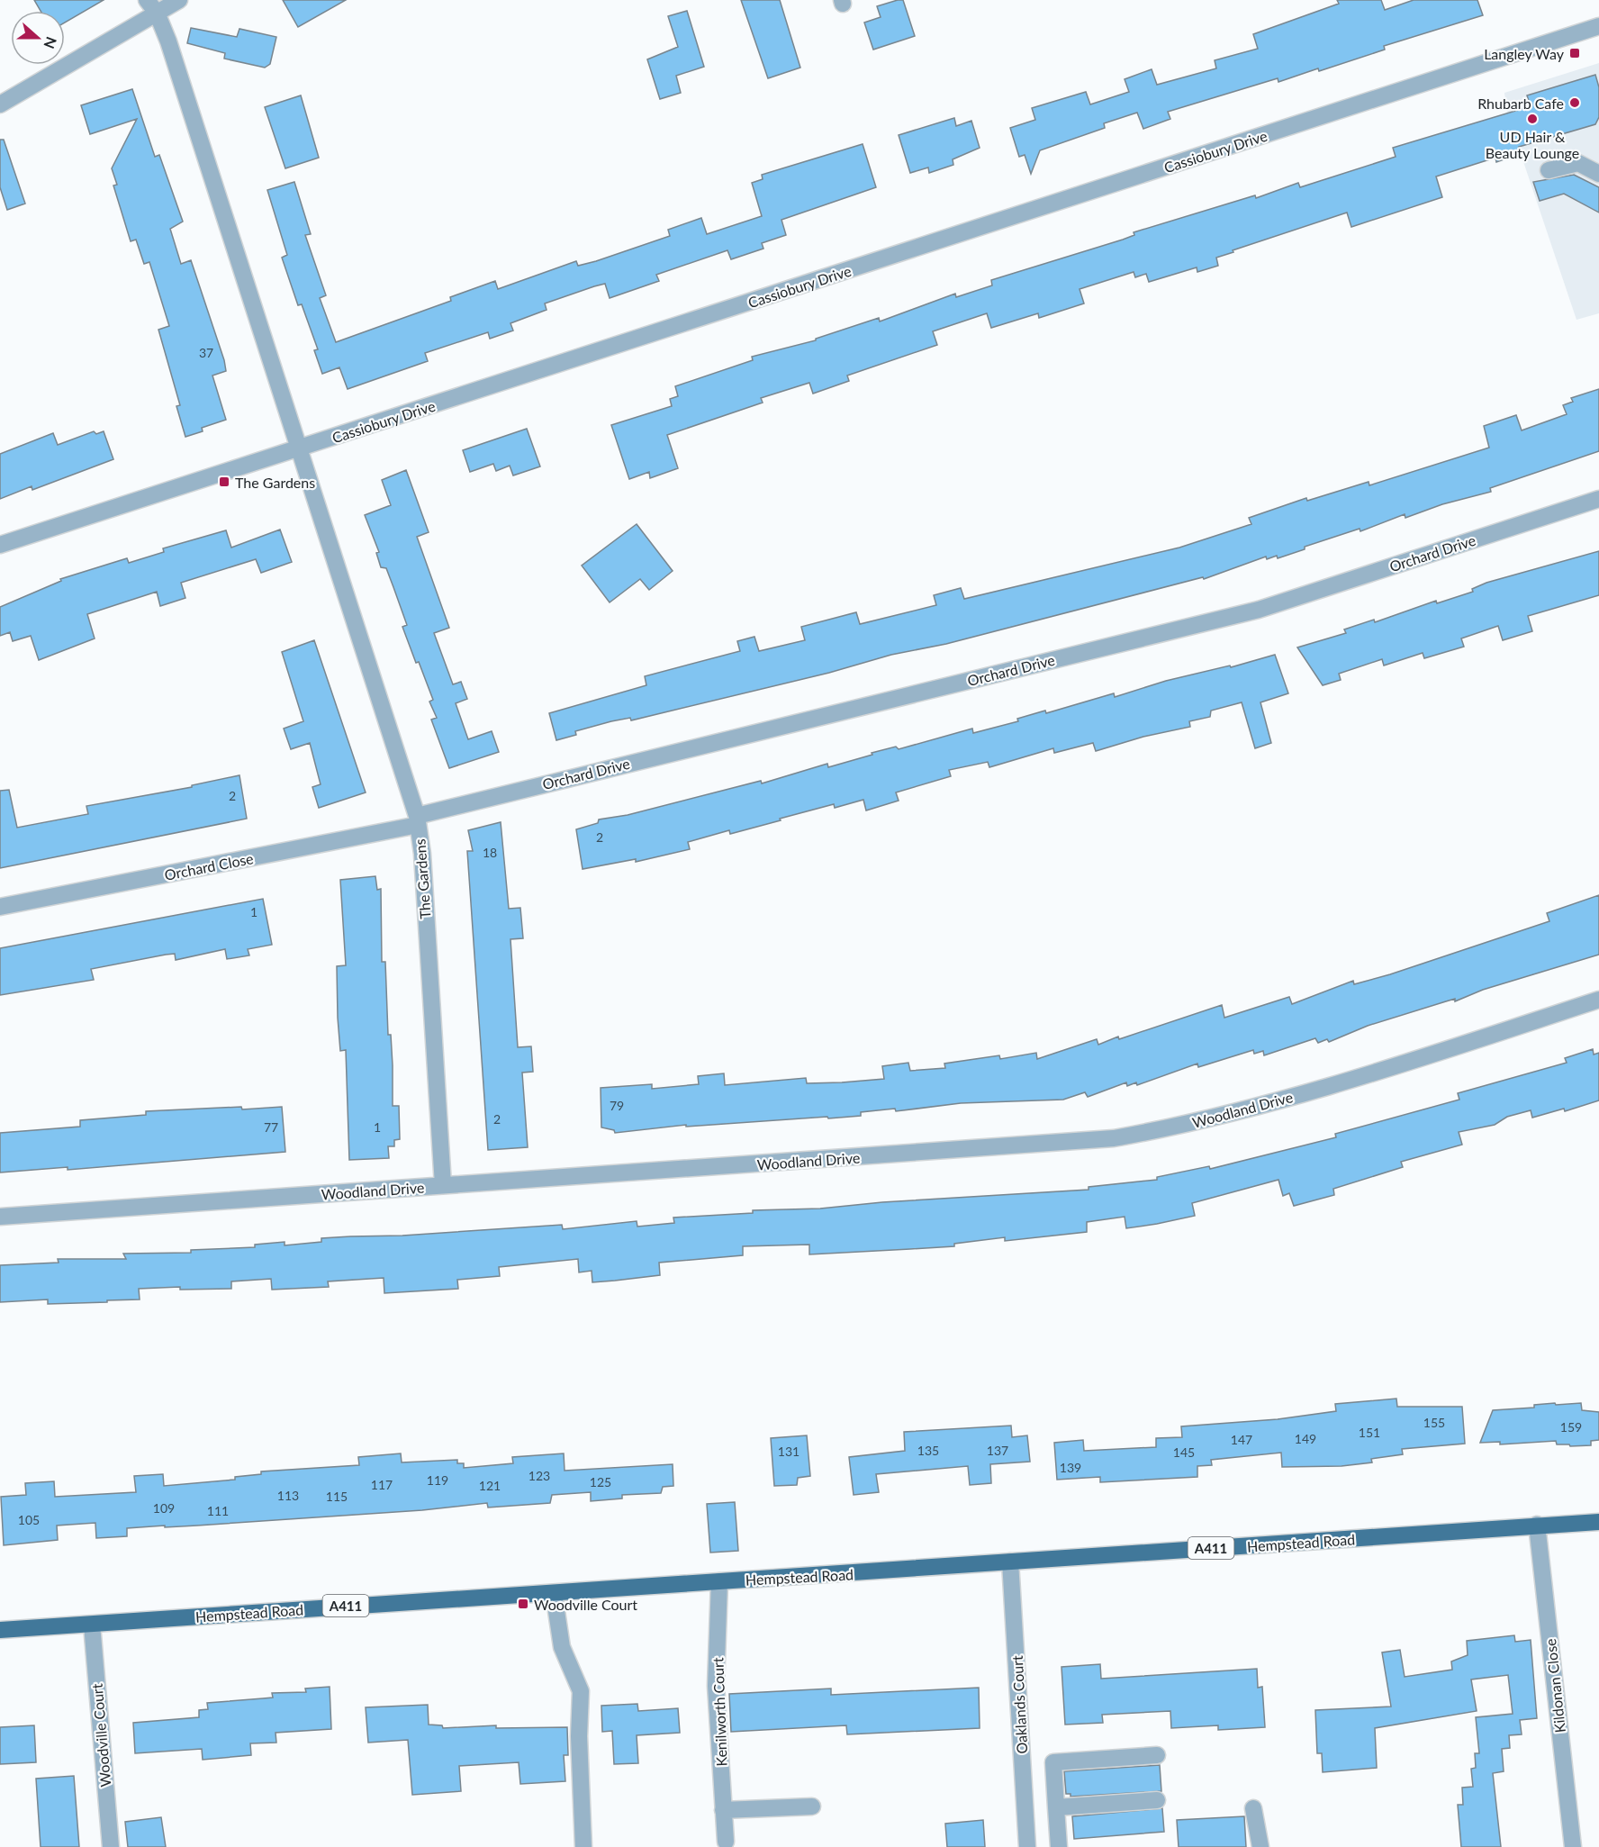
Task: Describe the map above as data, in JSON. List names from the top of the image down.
{
  "streets": {
    "main road": ["Hempstead Road", "A411"],
    "street": [
      "Cassiobury Drive",
      "Orchard Drive",
      "Orchard Close",
      "The Gardens",
      "Woodland Drive",
      "Kildonan Close",
      "Oaklands Court",
      "Kenilworth Court",
      "Woodville Court"
    ]
  },
  "crossings": [
    ["Cassiobury Drive", "The Gardens"],
    ["Orchard Drive", "Orchard Close"],
    ["Orchard Drive", "The Gardens"],
    ["Orchard Close", "The Gardens"],
    ["The Gardens", "Woodland Drive"],
    ["Hempstead Road", "Kildonan Close"],
    ["Hempstead Road", "Oaklands Court"],
    ["Hempstead Road", "Kenilworth Court"],
    ["Hempstead Road", "Woodville Court"]
  ],
  "places": {
    "transit": ["Langley Way", "The Gardens", "Woodville Court"],
    "other": ["Rhubarb Cafe", "UD Hair & Beauty Lounge"]
  },
  "house_numbers": [
    "37",
    "2",
    "2",
    "18",
    "1",
    "79",
    "2",
    "77",
    "1",
    "155",
    "159",
    "151",
    "149",
    "147",
    "135",
    "137",
    "131",
    "145",
    "139",
    "123",
    "119",
    "125",
    "117",
    "121",
    "113",
    "115",
    "109",
    "111",
    "105"
  ],
  "north": "right"
}
